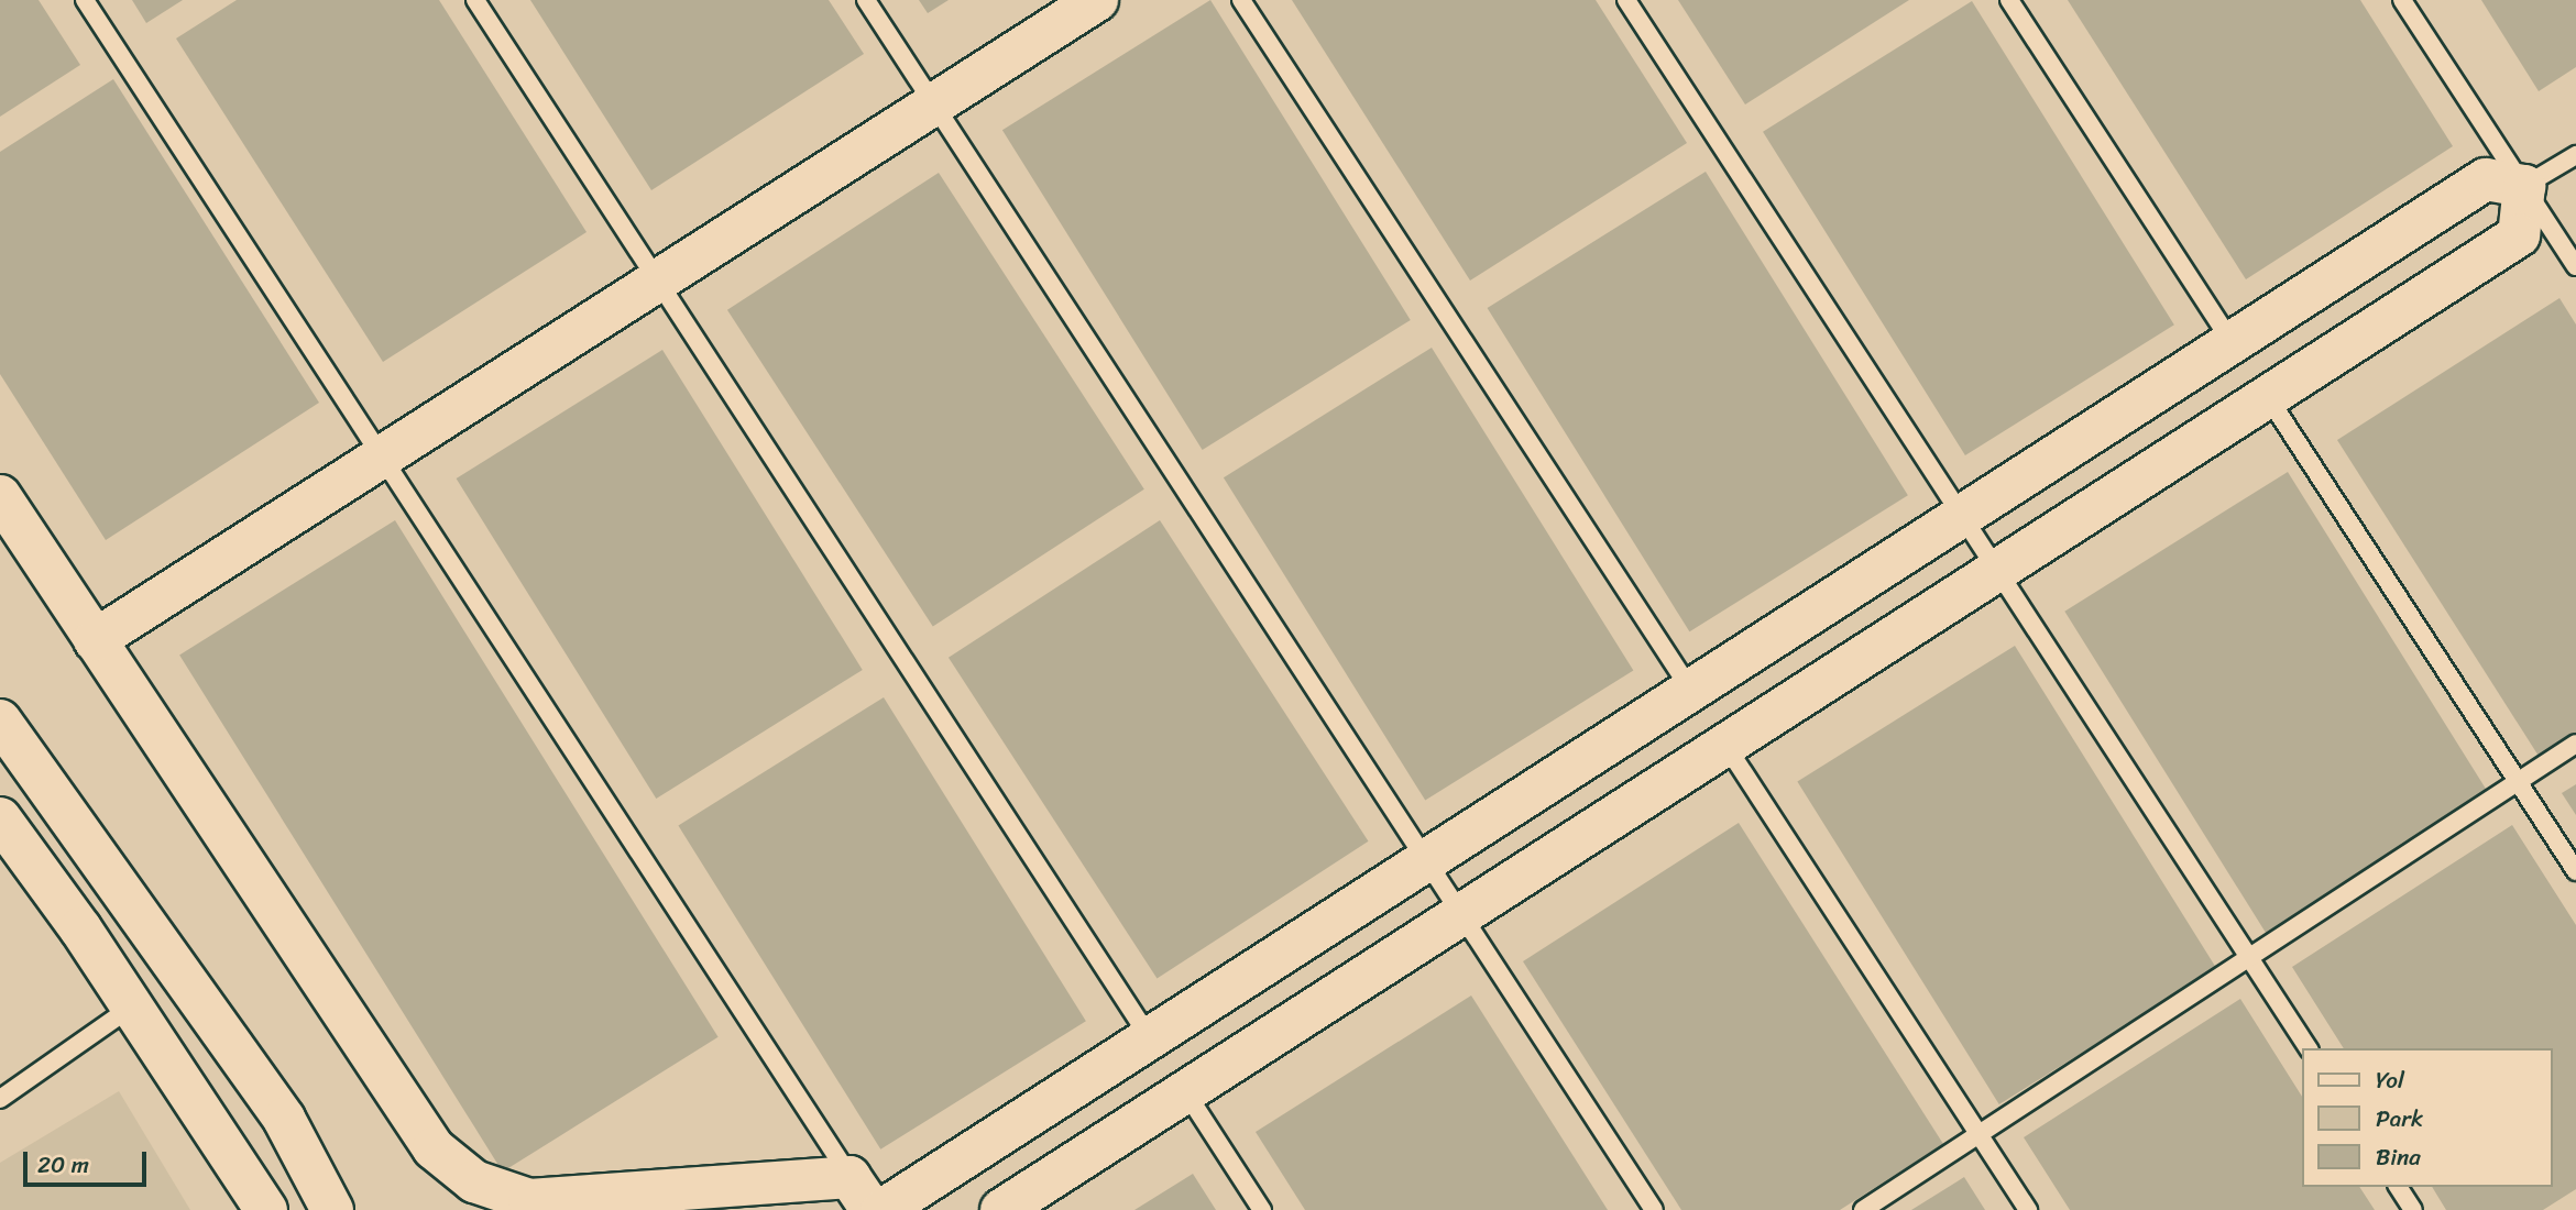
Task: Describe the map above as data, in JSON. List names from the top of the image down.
{
  "legend": ["Yol", "Park", "Bina"],
  "scale_bar": "20 m"
}
